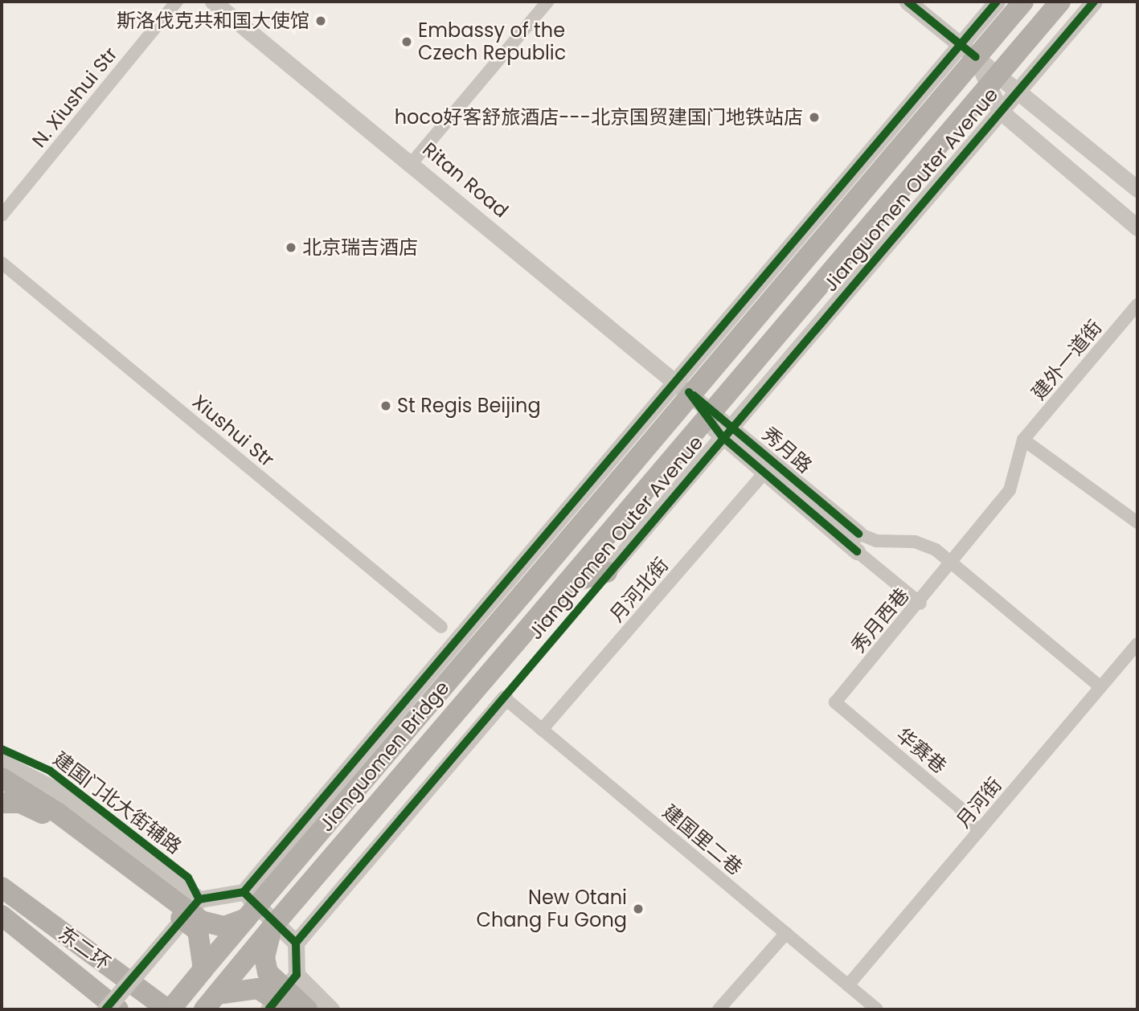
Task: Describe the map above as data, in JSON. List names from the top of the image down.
{
  "streets": {
    "highway": ["Jianguomen Outer Avenue", "Jianguomen Bridge", "东二环"],
    "street": [
      "N. Xiushui Str",
      "Ritan Road",
      "建外一道街",
      "Xiushui Str",
      "秀月路",
      "月河北街",
      "秀月西巷",
      "华赛巷",
      "月河街",
      "建国里二巷"
    ],
    "cycle path": ["建国门北大街辅路"]
  },
  "crossings": [
    ["Ritan Road", "Jianguomen Outer Avenue"],
    ["Ritan Road", "秀月路"],
    ["Jianguomen Outer Avenue", "秀月路"],
    ["Jianguomen Outer Avenue", "Jianguomen Bridge"],
    ["建外一道街", "秀月西巷"],
    ["秀月路", "月河北街"],
    ["秀月路", "秀月西巷"],
    ["月河北街", "建国里二巷"],
    ["秀月西巷", "华赛巷"],
    ["华赛巷", "月河街"],
    ["月河街", "建国里二巷"]
  ],
  "places": [
    "斯洛伐克共和国大使馆",
    "Embassy of the Czech Republic",
    "hoco好客舒旅酒店---北京国贸建国门地铁站店",
    "北京瑞吉酒店",
    "St Regis Beijing",
    "New Otani Chang Fu Gong"
  ]
}
